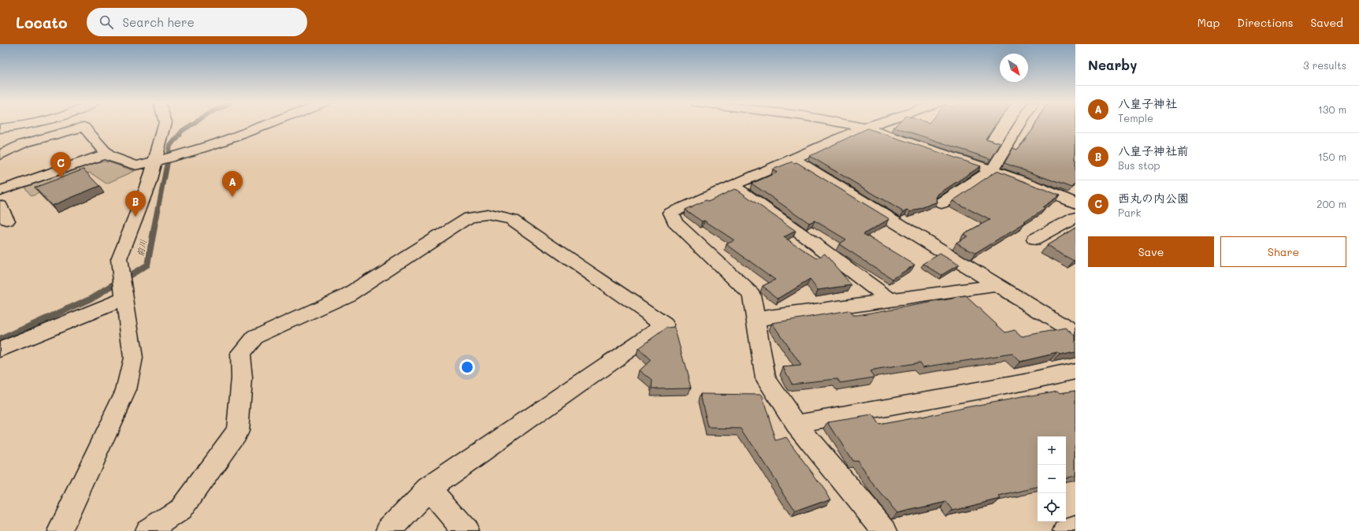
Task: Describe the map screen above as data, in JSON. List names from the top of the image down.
{
  "water": ["前川"],
  "north": "bottom right",
  "page": {
    "header": "Locato",
    "search": "Search here",
    "nav": ["Map", "Directions", "Saved"],
    "heading": ["Nearby", "3 results"],
    "list": [
      {
        "mark": "A",
        "name": "八皇子神社",
        "note": "Temple",
        "value": "130 m"
      },
      {
        "mark": "B",
        "name": "八皇子神社前",
        "note": "Bus stop",
        "value": "150 m"
      },
      {
        "mark": "C",
        "name": "西丸の内公園",
        "note": "Park",
        "value": "200 m"
      }
    ],
    "pins": ["C", "A", "B"],
    "buttons": ["Save", "Share"],
    "map_buttons": ["+", "−"]
  }
}
